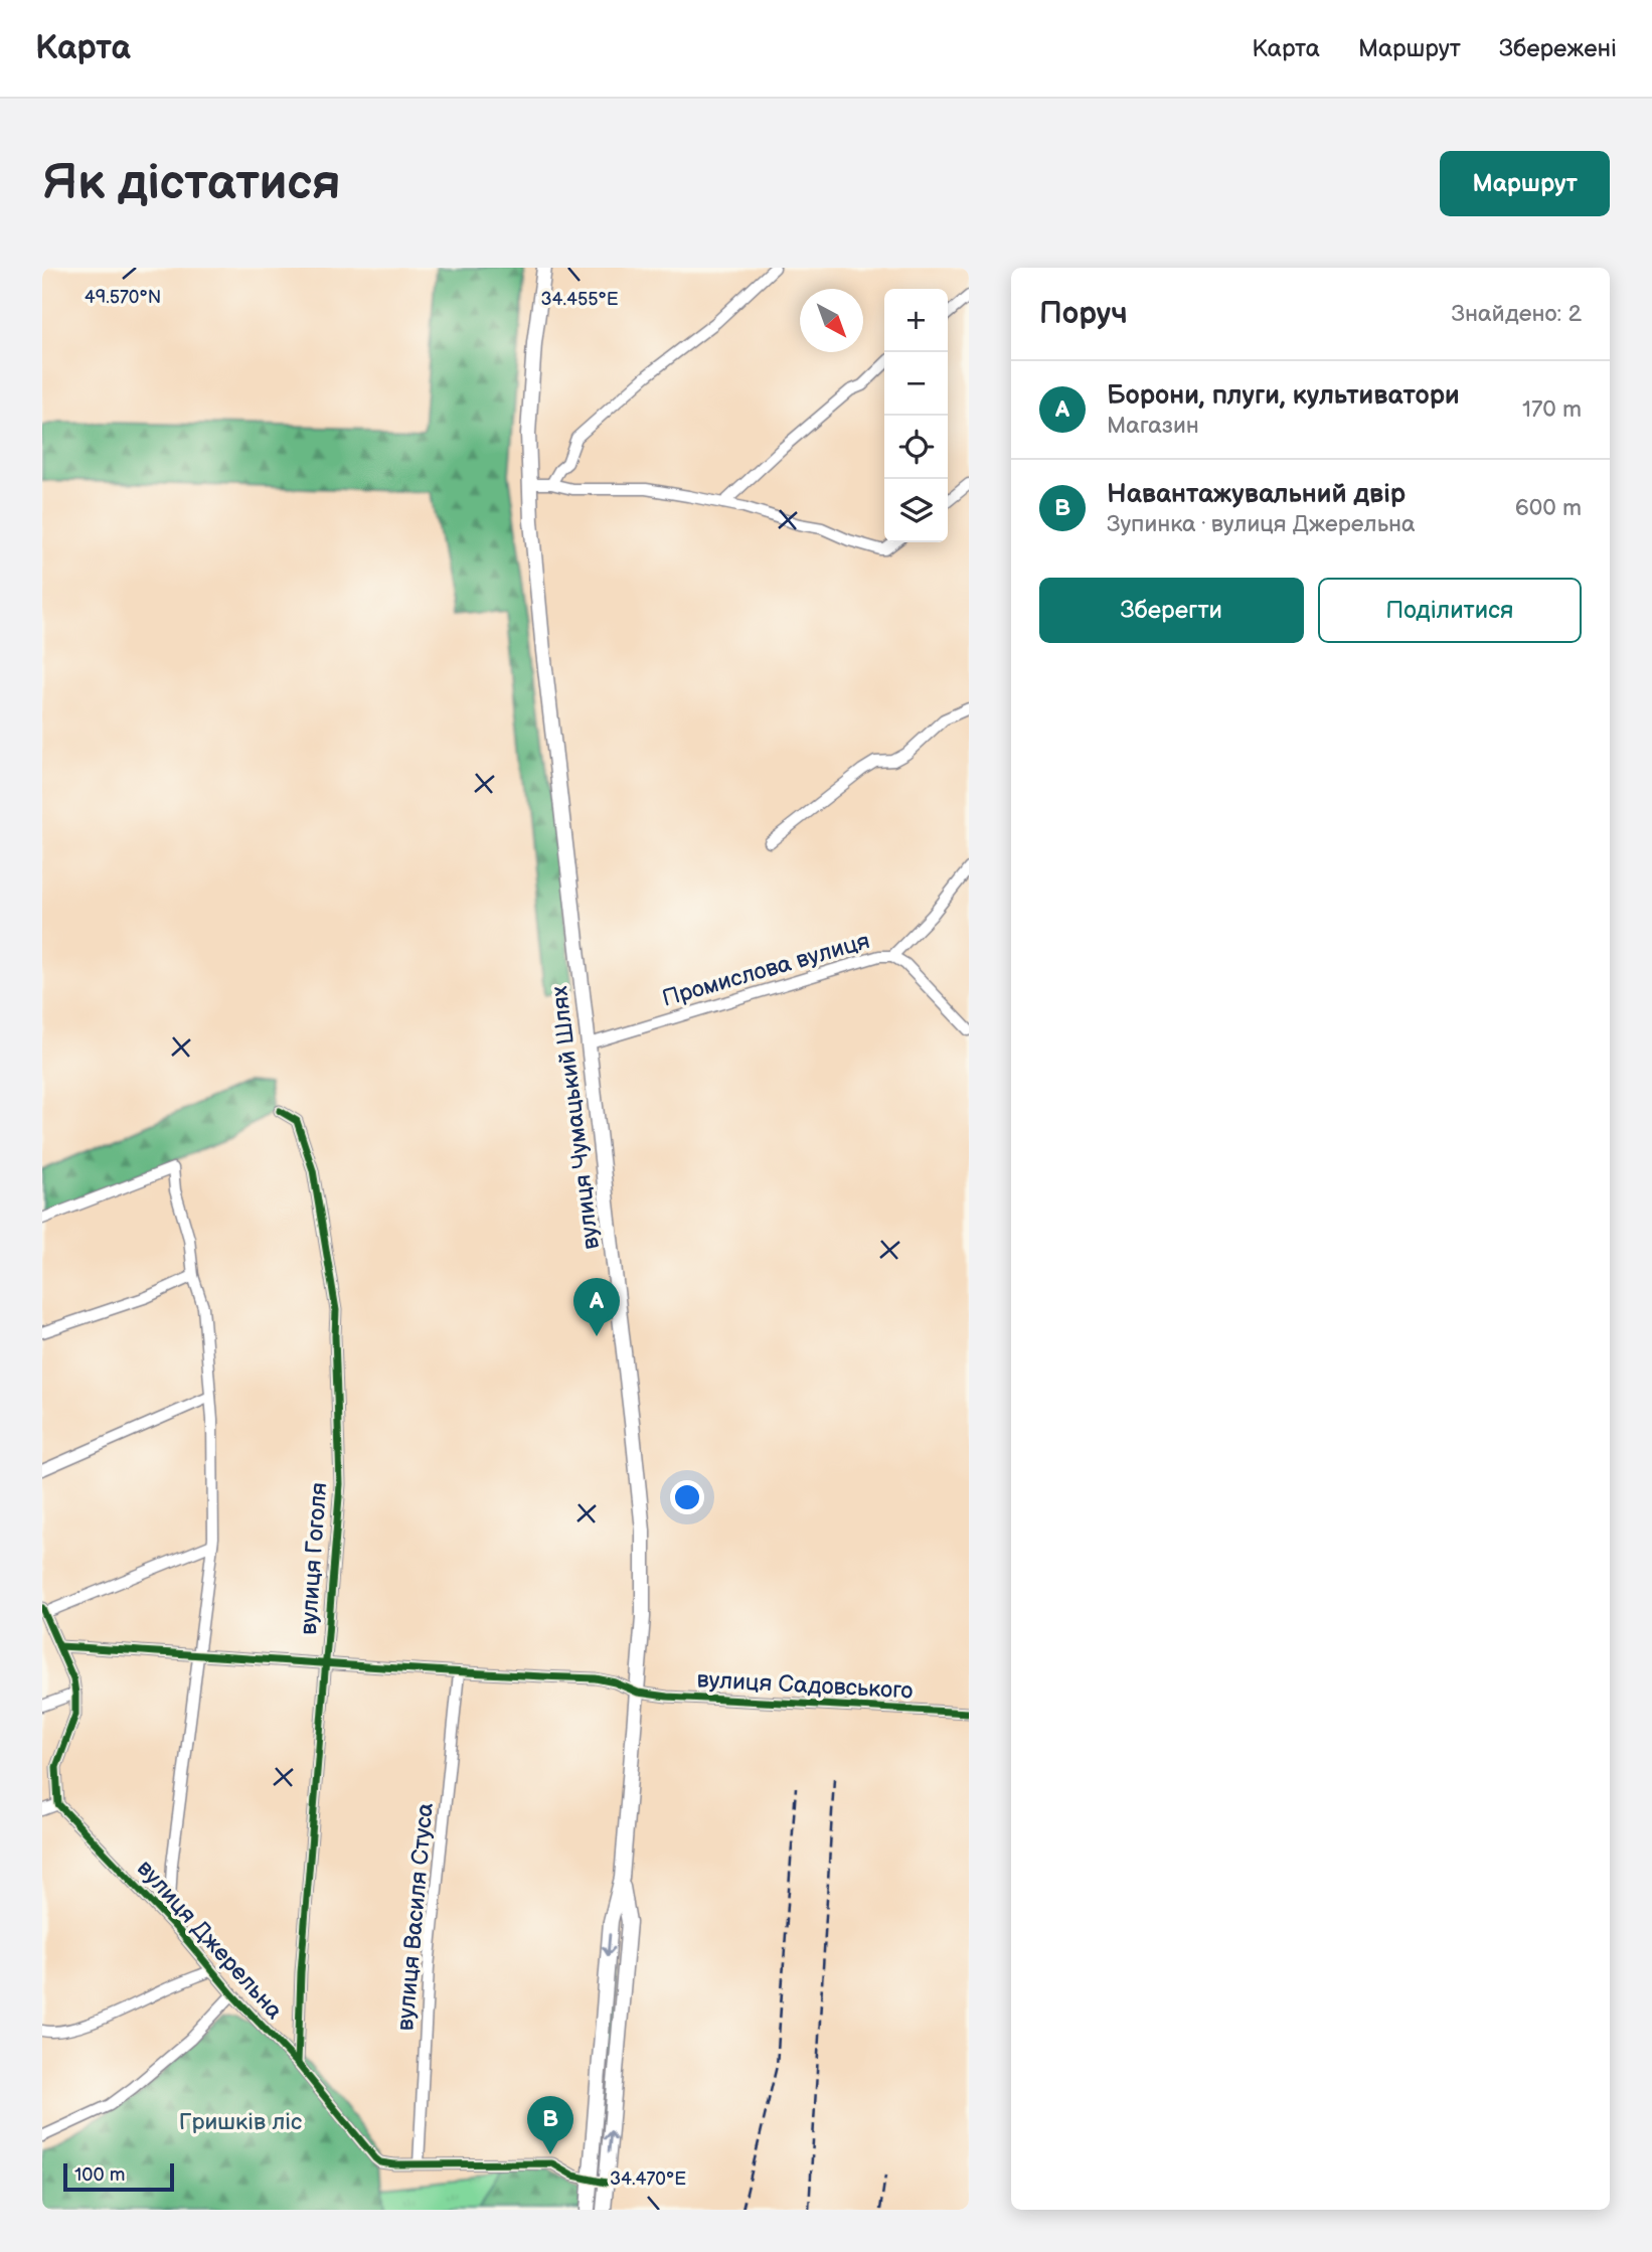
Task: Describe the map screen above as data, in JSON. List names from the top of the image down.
{
  "streets": {
    "main road": ["вулиця Чумацький Шлях"],
    "street": [
      "Промислова вулиця",
      "вулиця Гоголя",
      "вулиця Садовського",
      "вулиця Василя Стуса",
      "вулиця Джерельна"
    ]
  },
  "crossings": [
    ["Промислова вулиця", "вулиця Чумацький Шлях"],
    ["вулиця Чумацький Шлях", "вулиця Садовського"],
    ["вулиця Чумацький Шлях", "вулиця Джерельна"],
    ["вулиця Гоголя", "вулиця Садовського"],
    ["вулиця Гоголя", "вулиця Джерельна"],
    ["вулиця Садовського", "вулиця Василя Стуса"],
    ["вулиця Василя Стуса", "вулиця Джерельна"]
  ],
  "parks": ["Гришків ліс"],
  "scale_bar": "100 m",
  "north": "bottom right",
  "page": {
    "header": "Карта",
    "nav": ["Карта", "Маршрут", "Збережені"],
    "buttons": [
      "Маршрут",
      ["Зберегти", "Поділитися"]
    ],
    "title": "Як дістатися",
    "heading": ["Поруч", "Знайдено: 2"],
    "map_buttons": ["+", "−"],
    "list": [
      {
        "mark": "A",
        "name": "Борони, плуги, культиватори",
        "note": "Магазин",
        "value": "170 m"
      },
      {
        "mark": "B",
        "name": "Навантажувальний двір",
        "note": "Зупинка · вулиця Джерельна",
        "value": "600 m"
      }
    ],
    "pins": ["A", "B"],
    "scale": "100 m"
  },
  "coordinates": ["49.570°N", "34.455°E", "34.470°E"]
}
